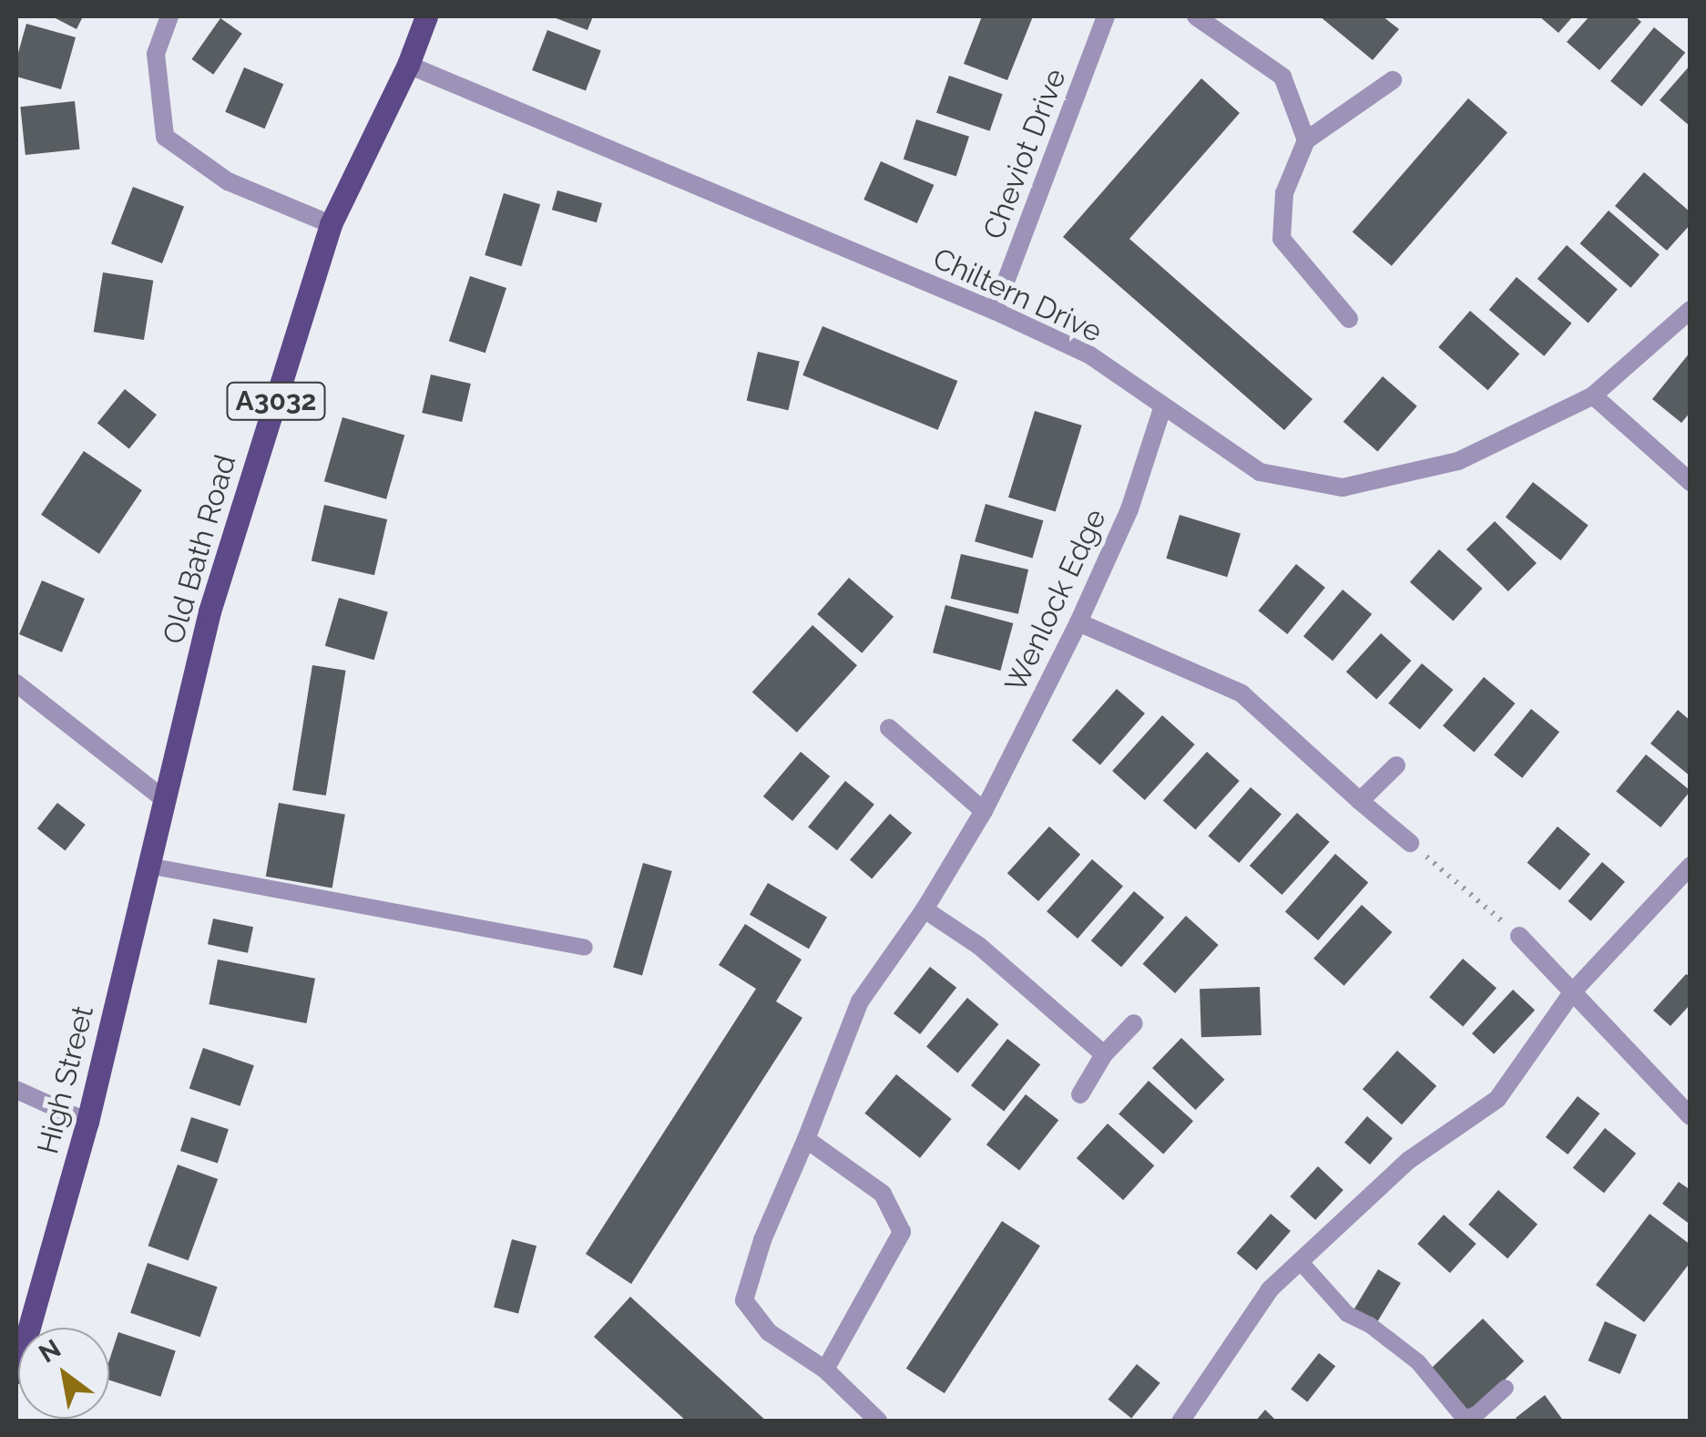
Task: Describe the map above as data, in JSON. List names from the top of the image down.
{
  "streets": {
    "main road": ["A3032", "Old Bath Road", "High Street"],
    "street": ["Cheviot Drive", "Chiltern Drive", "Wenlock Edge"]
  },
  "crossings": [
    ["Cheviot Drive", "Chiltern Drive"],
    ["Chiltern Drive", "Old Bath Road"],
    ["Chiltern Drive", "Wenlock Edge"],
    ["Old Bath Road", "High Street"]
  ],
  "north": "top left"
}
